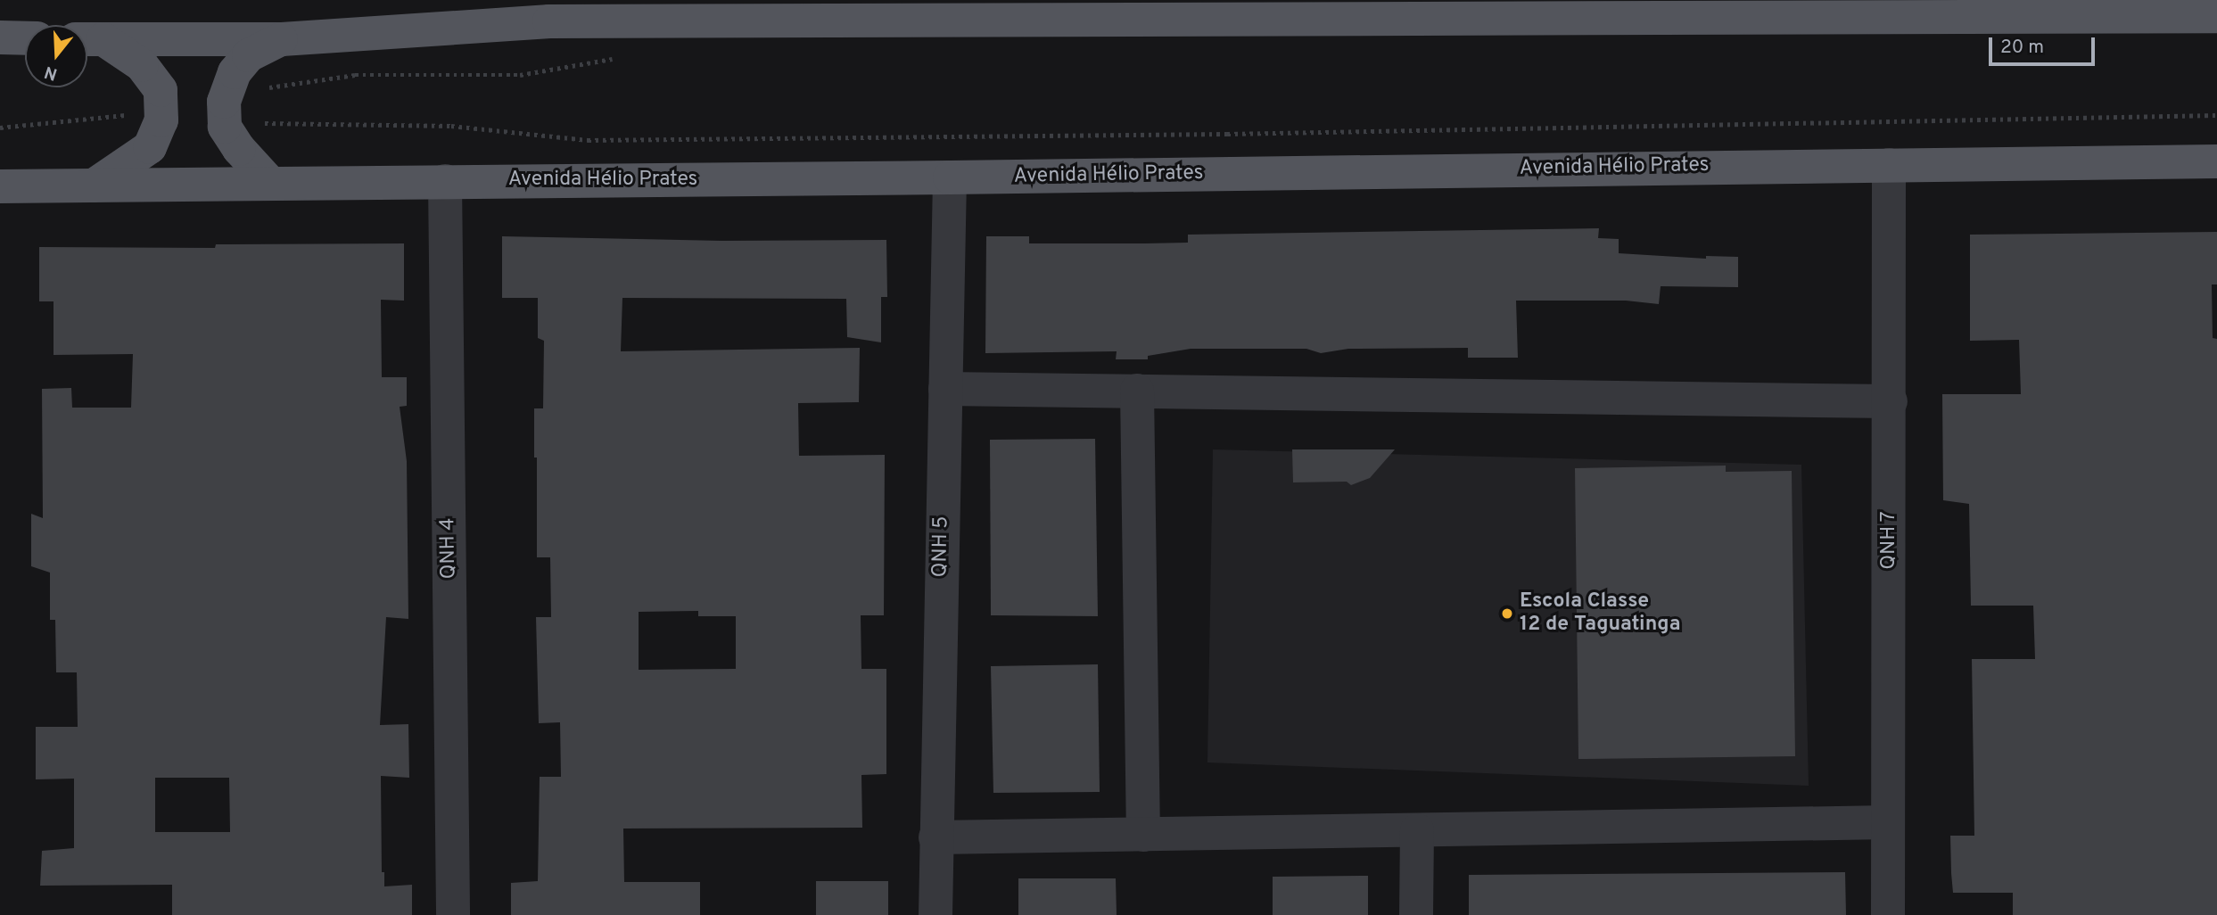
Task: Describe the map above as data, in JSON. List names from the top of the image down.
{
  "streets": {
    "main road": ["Avenida Hélio Prates"],
    "street": ["QNH 7", "QNH 5", "QNH 4"]
  },
  "crossings": [
    ["Avenida Hélio Prates", "QNH 7"],
    ["Avenida Hélio Prates", "QNH 5"],
    ["Avenida Hélio Prates", "QNH 4"]
  ],
  "places": ["Escola Classe 12 de Taguatinga"],
  "scale_bar": "20 m",
  "north": "bottom"
}
